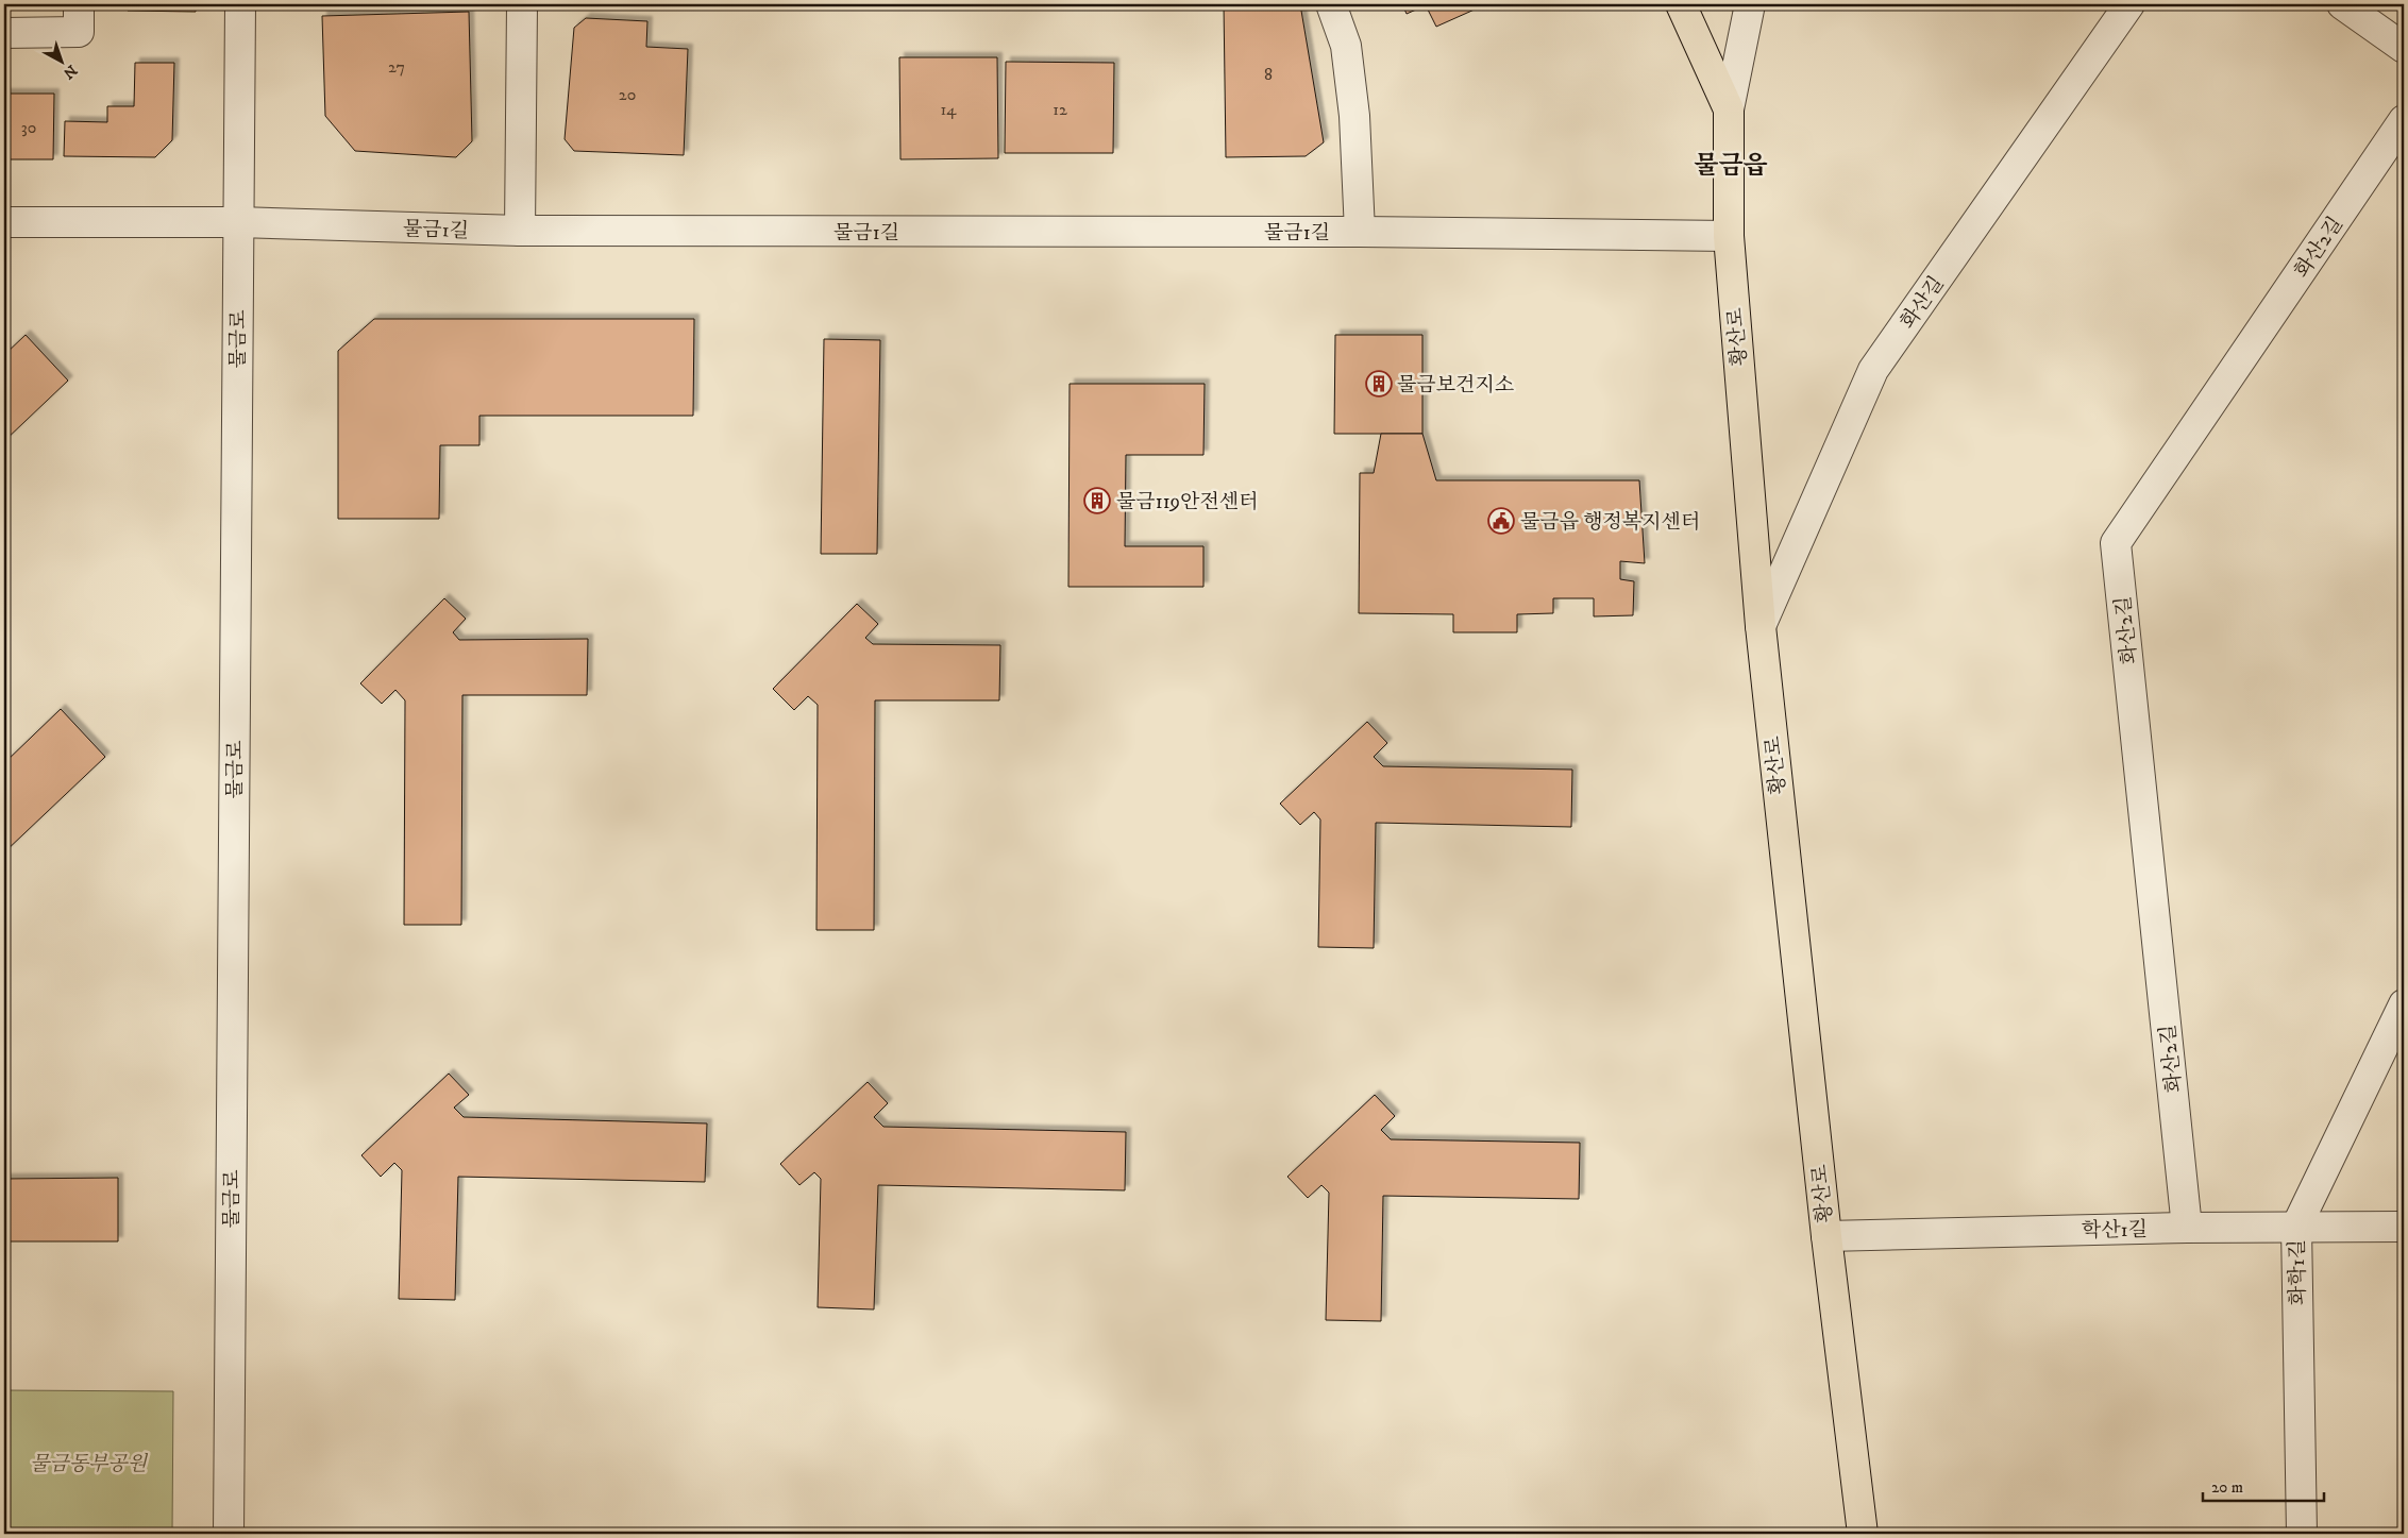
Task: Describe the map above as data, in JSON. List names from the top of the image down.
{
  "streets": {
    "main road": ["황산로"],
    "street": [
      "물금1길",
      "화산2길",
      "화산길",
      "물금로",
      "학산1길",
      "화학1길"
    ]
  },
  "crossings": [
    ["물금1길", "황산로"],
    ["물금1길", "물금로"],
    ["화산2길", "학산1길"],
    ["화산길", "황산로"],
    ["황산로", "학산1길"],
    ["학산1길", "화학1길"]
  ],
  "districts": ["물금읍"],
  "parks": ["물금동부공원"],
  "places": {
    "building": ["물금보건지소", "물금119안전센터"],
    "public building": ["물금읍 행정복지센터"]
  },
  "house_numbers": [
    "27",
    "8",
    "20",
    "14",
    "12",
    "30"
  ],
  "scale_bar": "20 m",
  "north": "bottom right"
}
